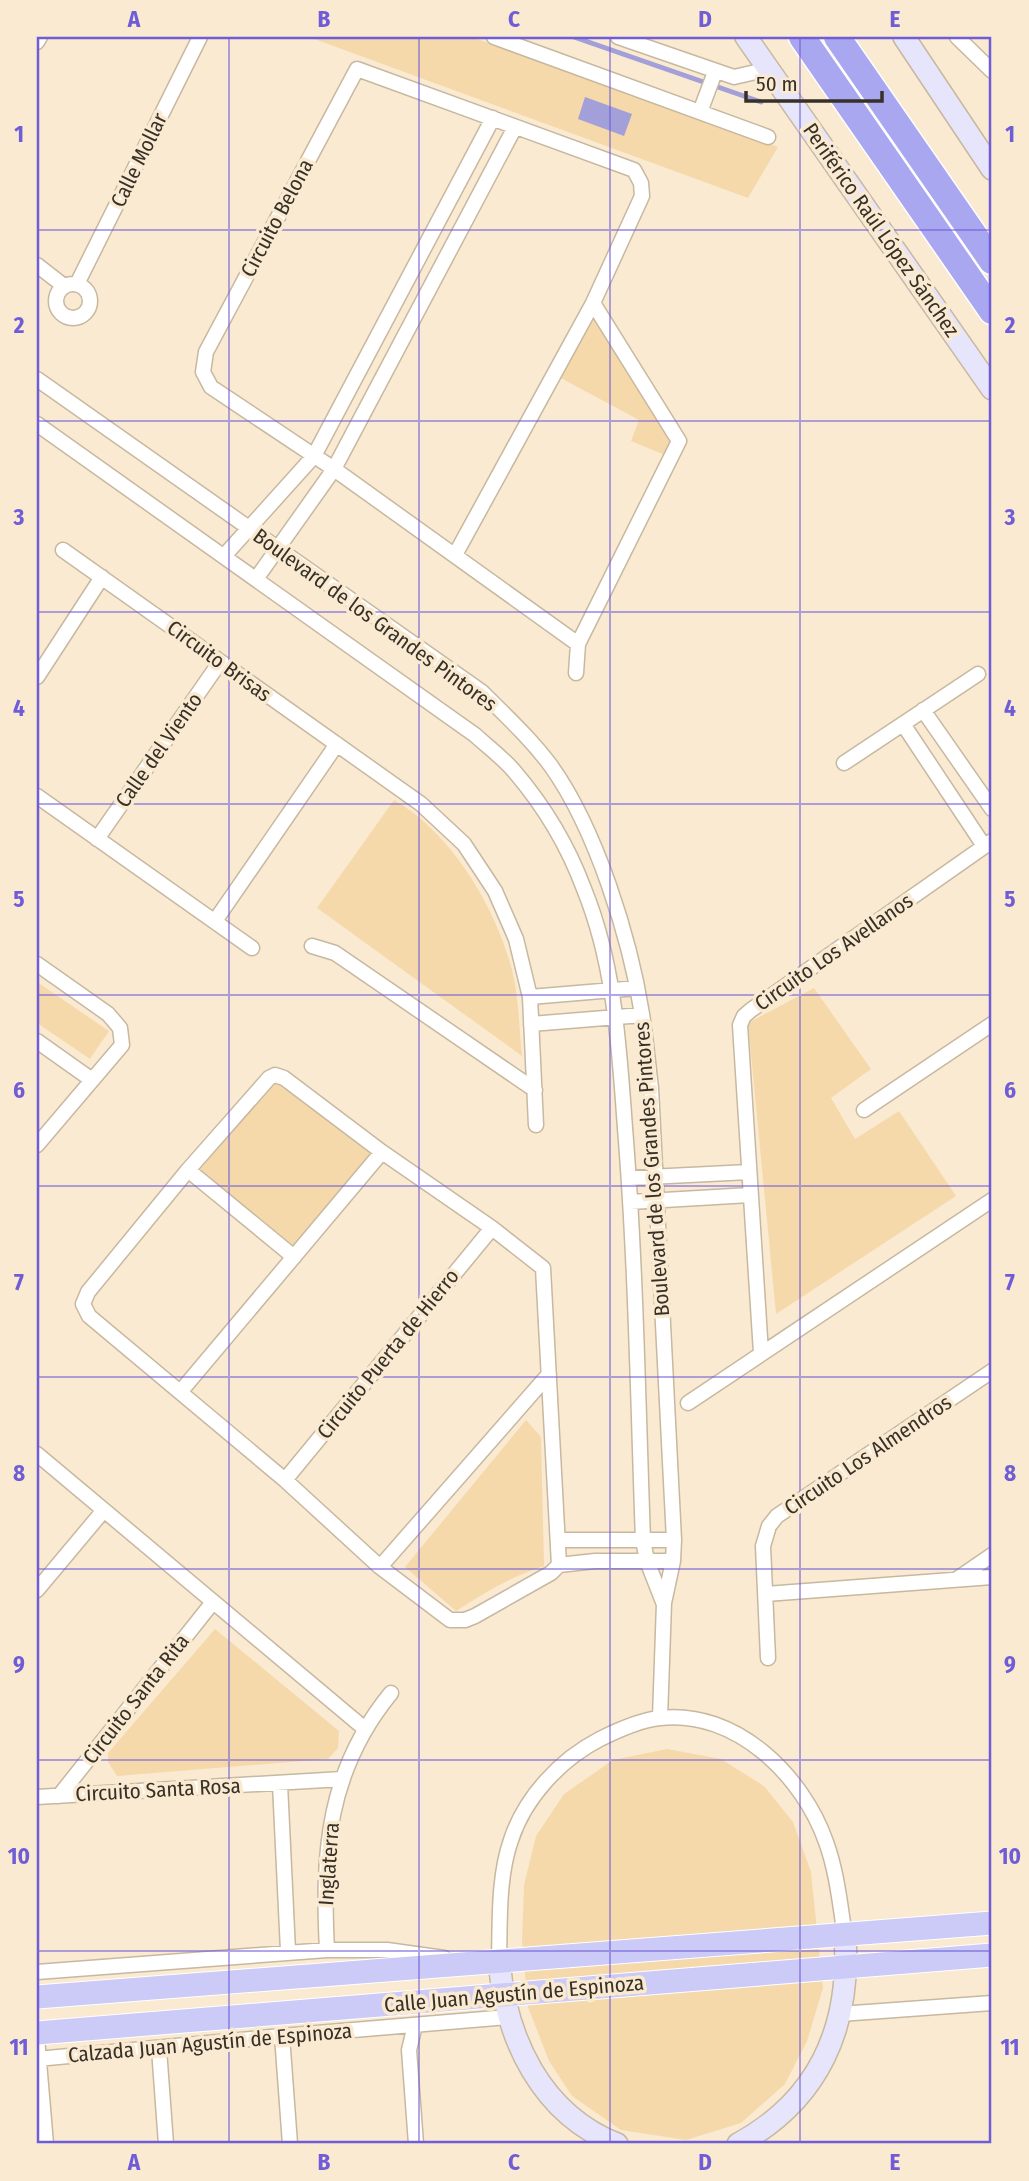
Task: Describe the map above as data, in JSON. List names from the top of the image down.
{
  "streets": {
    "main road": ["Periférico Raúl López Sánchez", "Calle Juan Agustín de Espinoza"],
    "street": [
      "Calle Mollar",
      "Circuito Belona",
      "Boulevard de los Grandes Pintores",
      "Circuito Brisas",
      "Calle del Viento",
      "Circuito Los Avellanos",
      "Circuito Puerta de Hierro",
      "Circuito Los Almendros",
      "Circuito Santa Rita",
      "Circuito Santa Rosa",
      "Inglaterra",
      "Calzada Juan Agustín de Espinoza"
    ]
  },
  "crossings": [
    ["Circuito Brisas", "Calle del Viento"],
    ["Circuito Santa Rita", "Circuito Santa Rosa"],
    ["Circuito Santa Rosa", "Inglaterra"]
  ],
  "scale_bar": "50 m",
  "grid": {
    "columns": [
      "A",
      "B",
      "C",
      "D",
      "E"
    ],
    "rows": [
      "1",
      "2",
      "3",
      "4",
      "5",
      "6",
      "7",
      "8",
      "9",
      "10",
      "11"
    ]
  }
}
